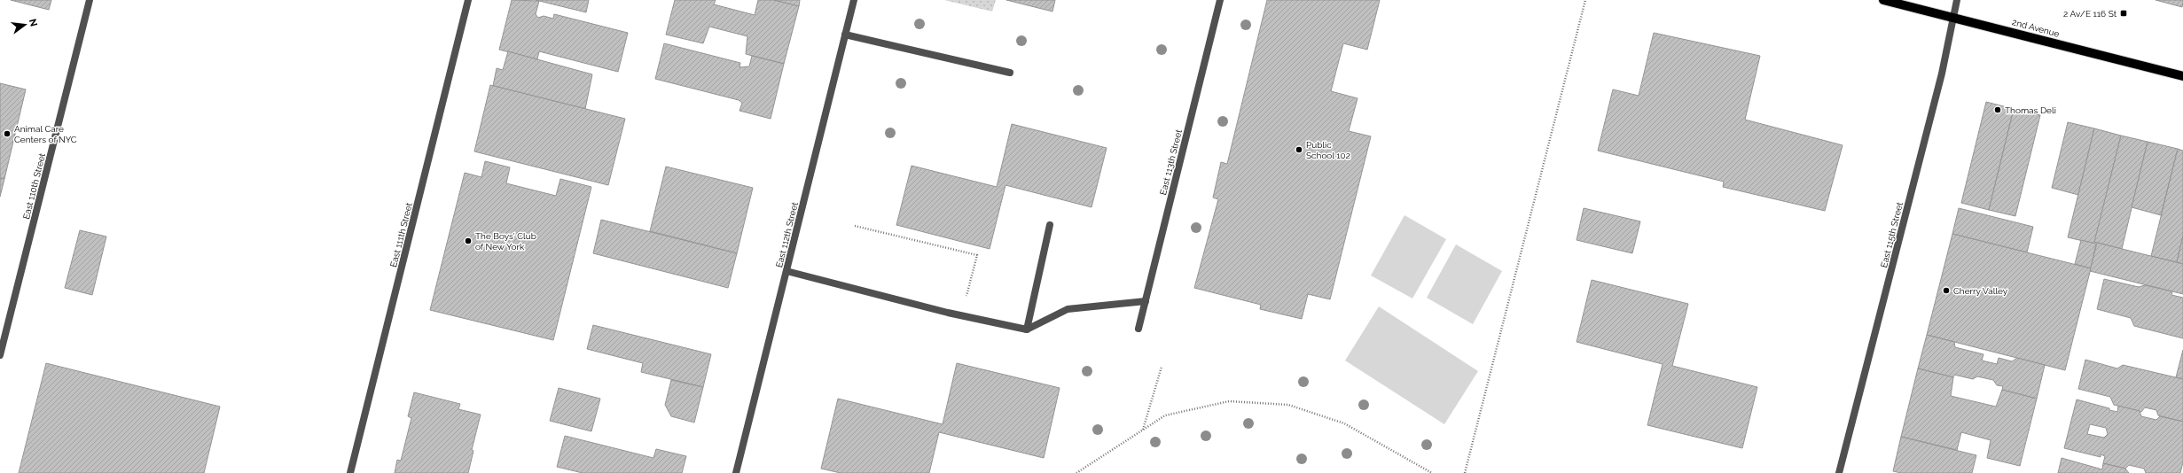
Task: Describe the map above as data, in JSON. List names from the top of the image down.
{
  "streets": {
    "main road": ["2nd Avenue"],
    "street": [
      "East 113th Street",
      "East 110th Street",
      "East 111th Street",
      "East 112th Street",
      "East 115th Street"
    ]
  },
  "crossings": [
    ["2nd Avenue", "East 115th Street"]
  ],
  "places": {
    "transit": ["2 Av/E 116 St"],
    "other": [
      "Thomas Deli",
      "Animal Care Centers of NYC",
      "Public School 102",
      "The Boys' Club of New York",
      "Cherry Valley"
    ]
  },
  "north": "right"
}
